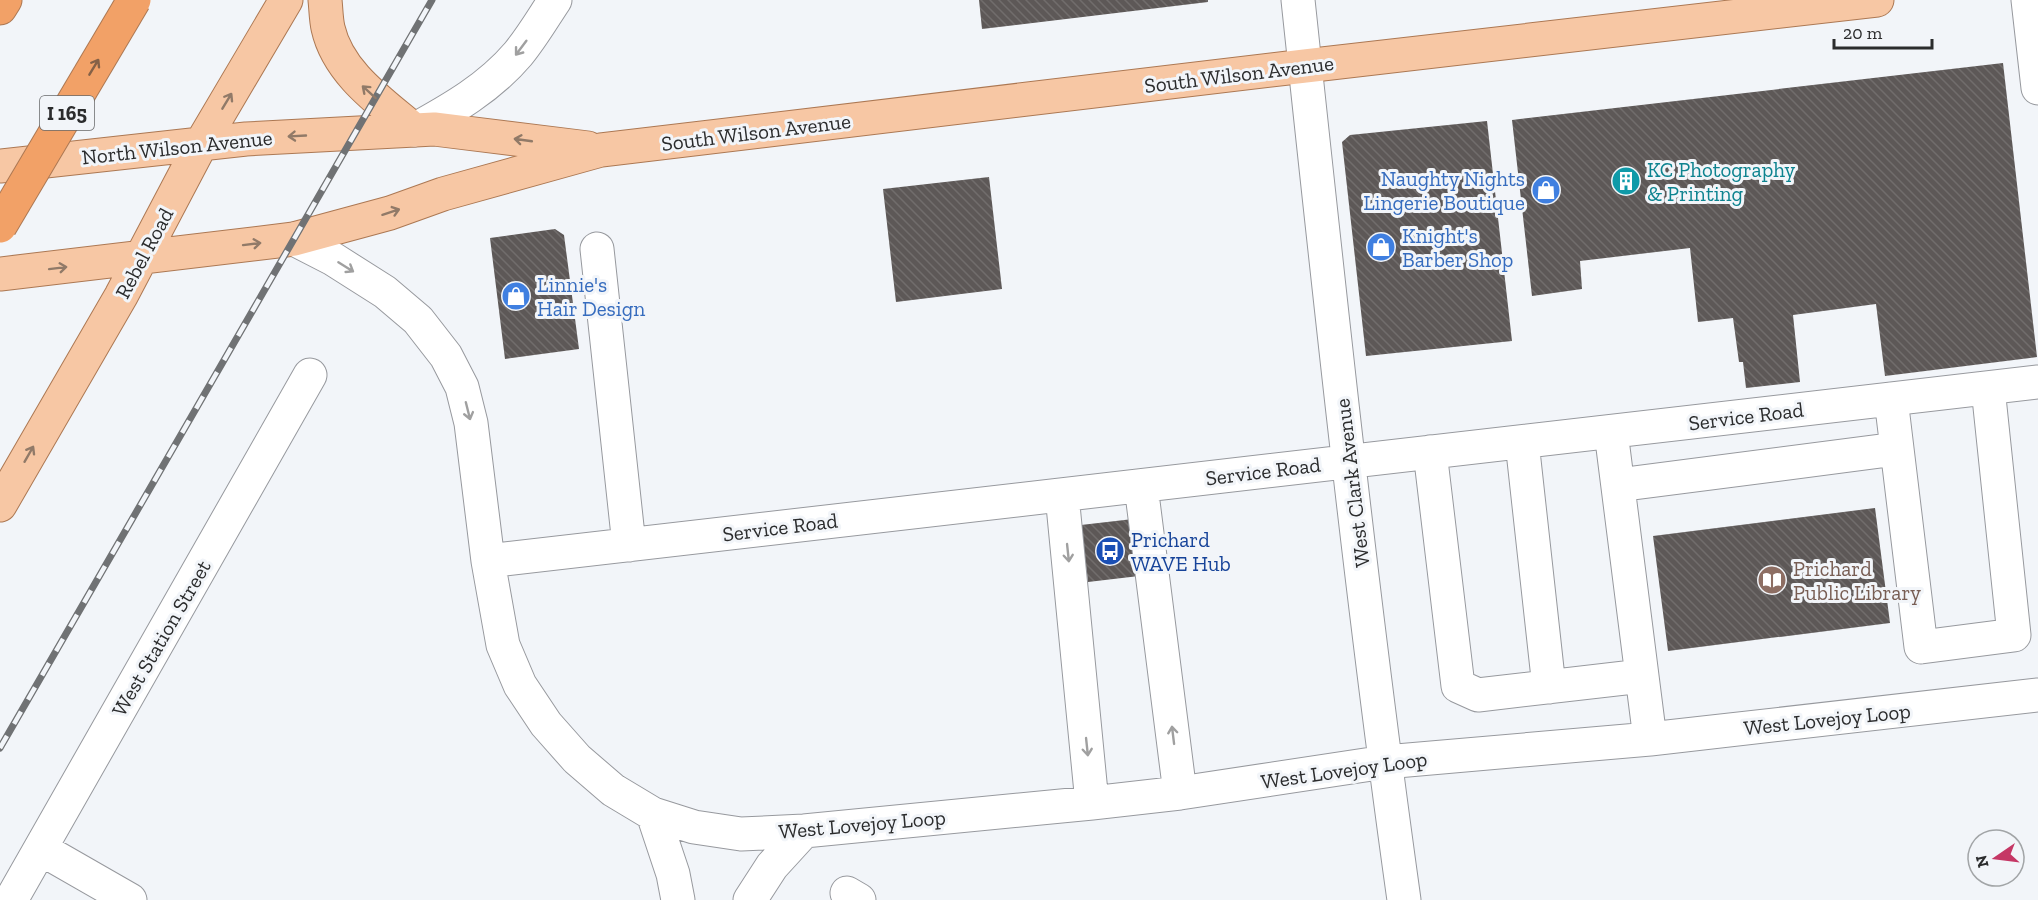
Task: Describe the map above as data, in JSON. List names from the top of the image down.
{
  "streets": {
    "highway": ["I 165"],
    "main road": ["South Wilson Avenue", "North Wilson Avenue", "Rebel Road"],
    "street": [
      "Service Road",
      "West Clark Avenue",
      "West Station Street",
      "West Lovejoy Loop"
    ]
  },
  "crossings": [
    ["South Wilson Avenue", "North Wilson Avenue"],
    ["South Wilson Avenue", "West Clark Avenue"],
    ["South Wilson Avenue", "West Lovejoy Loop"],
    ["North Wilson Avenue", "Rebel Road"],
    ["Service Road", "West Clark Avenue"],
    ["Service Road", "West Lovejoy Loop"],
    ["West Clark Avenue", "West Lovejoy Loop"]
  ],
  "one_way": ["Rebel Road"],
  "places": {
    "building": ["KC Photography & Printing"],
    "shop": ["Naughty Nights Lingerie Boutique", "Knight's Barber Shop", "Linnie's Hair Design"],
    "bus stop": ["Prichard WAVE Hub"],
    "library": ["Prichard Public Library"]
  },
  "scale_bar": "20 m",
  "north": "left"
}
